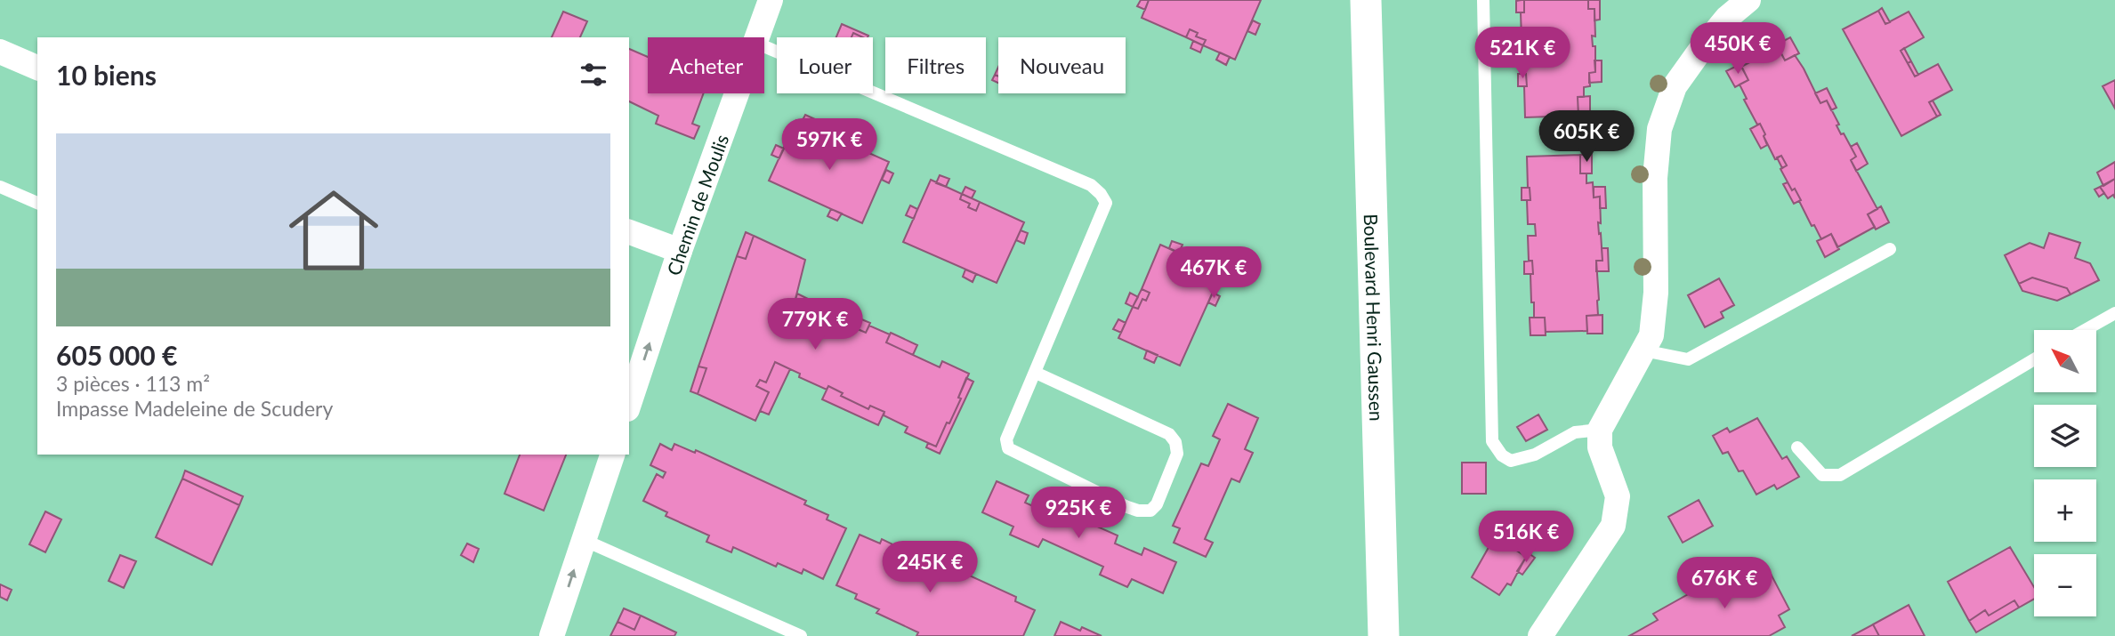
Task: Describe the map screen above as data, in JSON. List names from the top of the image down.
{
  "streets": {
    "street": ["Chemin de Moulis", "Boulevard Henri Gaussen"]
  },
  "one_way": ["Chemin de Moulis"],
  "north": "top left",
  "page": {
    "price": [
      "450K €",
      "521K €",
      "605K €",
      "597K €",
      "467K €",
      "779K €",
      "925K €",
      "516K €",
      "245K €",
      "676K €"
    ],
    "chip": [
      "Acheter",
      "Louer",
      "Filtres",
      "Nouveau"
    ],
    "heading": "10 biens",
    "list": [
      {
        "name": "605 000 €",
        "note": "3 pièces · 113 m² · Impasse Madeleine de Scudery"
      }
    ],
    "map_buttons": ["+", "−"]
  }
}
